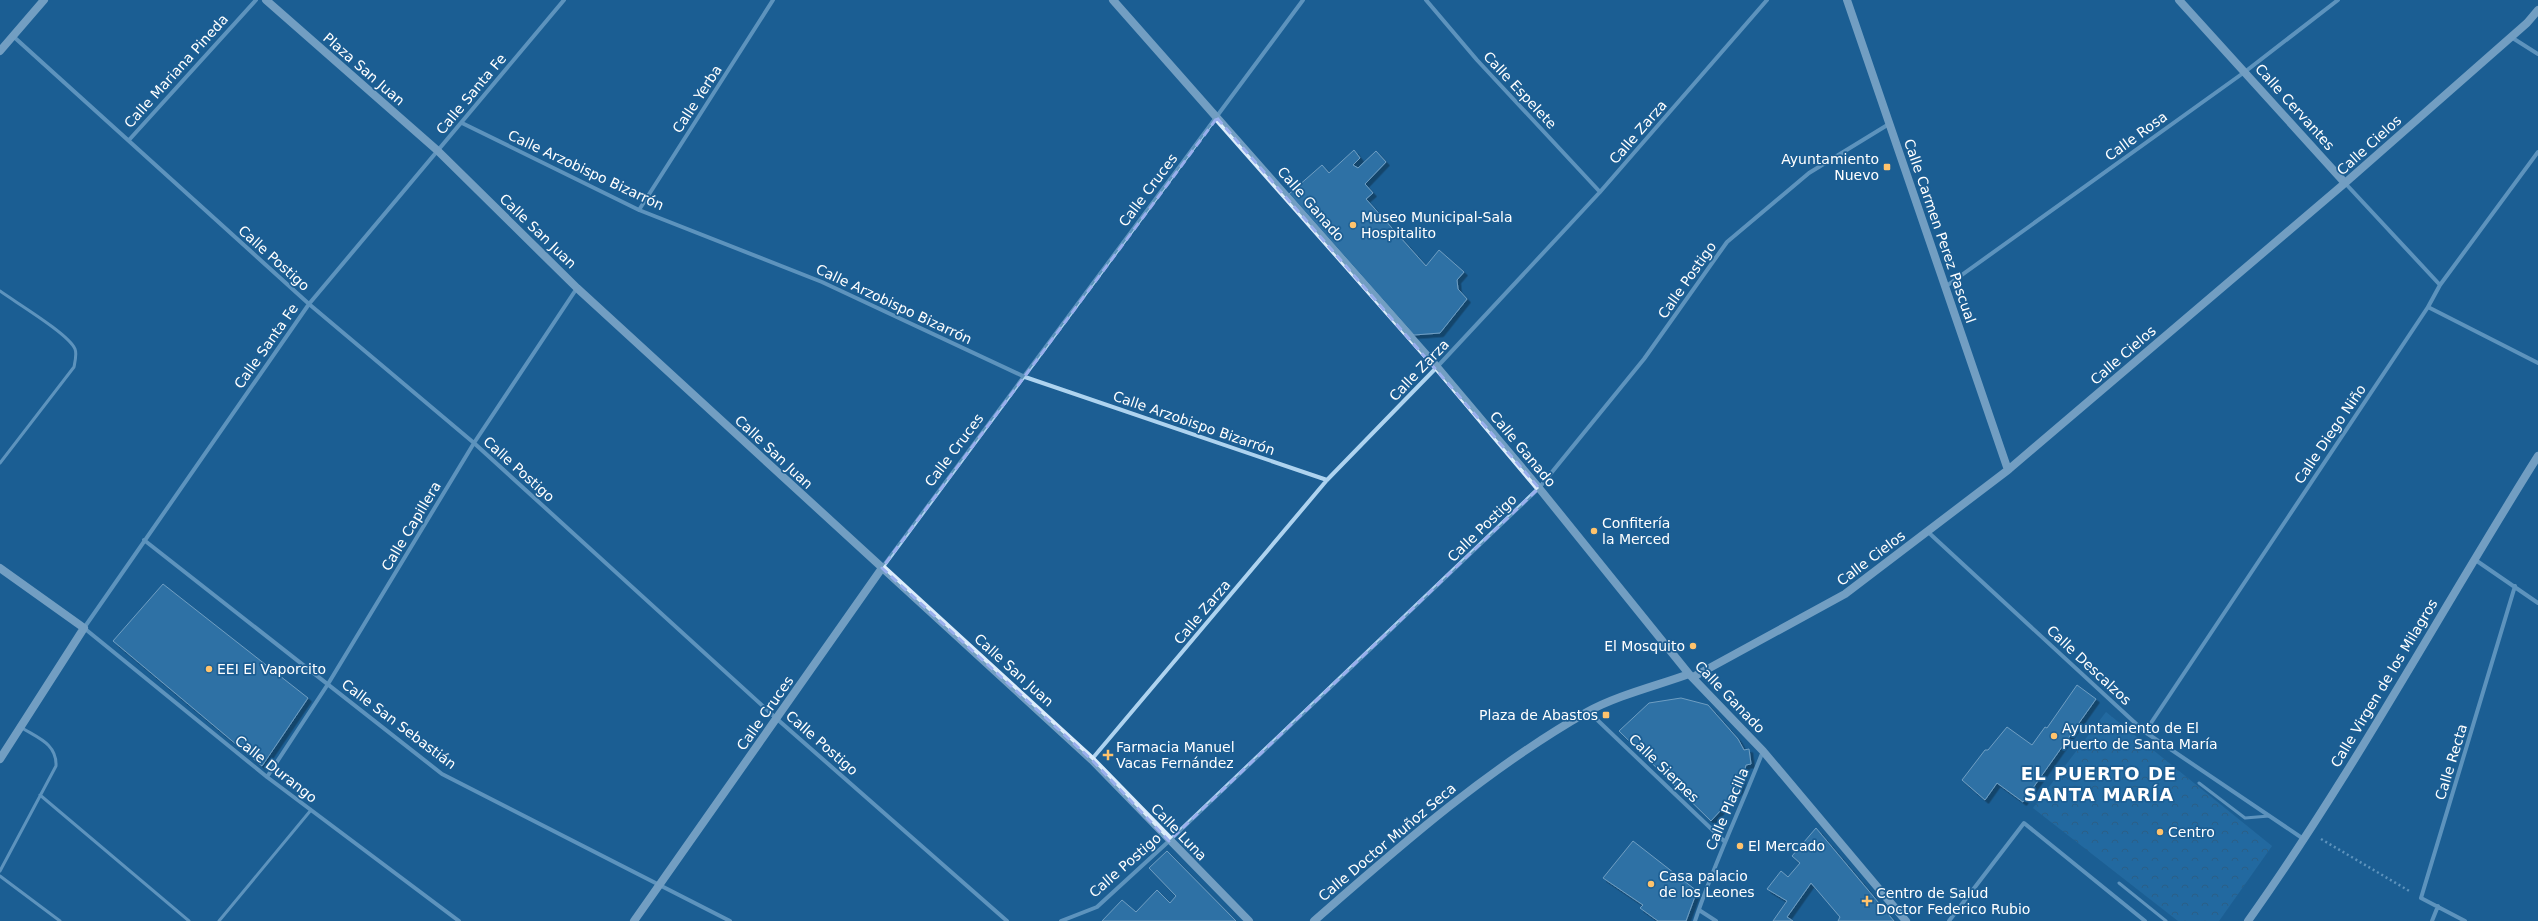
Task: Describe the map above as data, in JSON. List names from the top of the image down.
{
  "streets": {
    "street": [
      "Plaza San Juan",
      "Calle Mariana Pineda",
      "Calle Espelete",
      "Calle Santa Fe",
      "Calle Yerba",
      "Calle Cervantes",
      "Calle Zarza",
      "Calle Rosa",
      "Calle Cielos",
      "Calle Arzobispo Bizarrón",
      "Calle Cruces",
      "Calle Ganado",
      "Calle San Juan",
      "Calle Carmen Perez Pascual",
      "Calle Postigo",
      "Calle Diego Niño",
      "Calle Capillera",
      "Calle Descalzos",
      "Calle Virgen de los Milagros",
      "Calle San Sebastián",
      "Calle Recta",
      "Calle Sierpes",
      "Calle Durango",
      "Calle Placilla",
      "Calle Luna",
      "Calle Doctor Muñoz Seca"
    ]
  },
  "crossings": [
    ["Plaza San Juan", "Calle Santa Fe"],
    ["Plaza San Juan", "Calle San Juan"],
    ["Calle Mariana Pineda", "Calle Postigo"],
    ["Calle Espelete", "Calle Zarza"],
    ["Calle Santa Fe", "Calle Arzobispo Bizarrón"],
    ["Calle Santa Fe", "Calle Postigo"],
    ["Calle Santa Fe", "Calle San Sebastián"],
    ["Calle Santa Fe", "Calle Durango"],
    ["Calle Yerba", "Calle Arzobispo Bizarrón"],
    ["Calle Cervantes", "Calle Rosa"],
    ["Calle Cervantes", "Calle Cielos"],
    ["Calle Cervantes", "Calle Diego Niño"],
    ["Calle Zarza", "Calle Arzobispo Bizarrón"],
    ["Calle Zarza", "Calle Ganado"],
    ["Calle Zarza", "Calle San Juan"],
    ["Calle Zarza", "Calle Luna"],
    ["Calle Rosa", "Calle Carmen Perez Pascual"],
    ["Calle Cielos", "Calle Ganado"],
    ["Calle Cielos", "Calle Carmen Perez Pascual"],
    ["Calle Cielos", "Calle Descalzos"],
    ["Calle Cielos", "Calle Doctor Muñoz Seca"],
    ["Calle Arzobispo Bizarrón", "Calle Cruces"],
    ["Calle Cruces", "Calle Ganado"],
    ["Calle Cruces", "Calle San Juan"],
    ["Calle Cruces", "Calle Postigo"],
    ["Calle Cruces", "Calle San Sebastián"],
    ["Calle Ganado", "Calle Postigo"],
    ["Calle Ganado", "Calle Placilla"],
    ["Calle Ganado", "Calle Doctor Muñoz Seca"],
    ["Calle San Juan", "Calle Capillera"],
    ["Calle San Juan", "Calle Luna"],
    ["Calle Carmen Perez Pascual", "Calle Postigo"],
    ["Calle Postigo", "Calle Capillera"],
    ["Calle Postigo", "Calle Luna"],
    ["Calle Diego Niño", "Calle Descalzos"],
    ["Calle Capillera", "Calle San Sebastián"],
    ["Calle Capillera", "Calle Durango"],
    ["Calle Descalzos", "Calle Virgen de los Milagros"],
    ["Calle Sierpes", "Calle Placilla"],
    ["Calle Sierpes", "Calle Doctor Muñoz Seca"]
  ],
  "districts": ["EL PUERTO DE SANTA MARÍA"],
  "places": {
    "transit": ["Ayuntamiento Nuevo", "Plaza de Abastos"],
    "other": [
      "Museo Municipal-Sala Hospitalito",
      "Confitería la Merced",
      "El Mosquito",
      "EEI El Vaporcito",
      "Ayuntamiento de El Puerto de Santa María",
      "Centro",
      "El Mercado",
      "Casa palacio de los Leones"
    ],
    "health": ["Farmacia Manuel Vacas Fernández", "Centro de Salud Doctor Federico Rubio"]
  }
}
